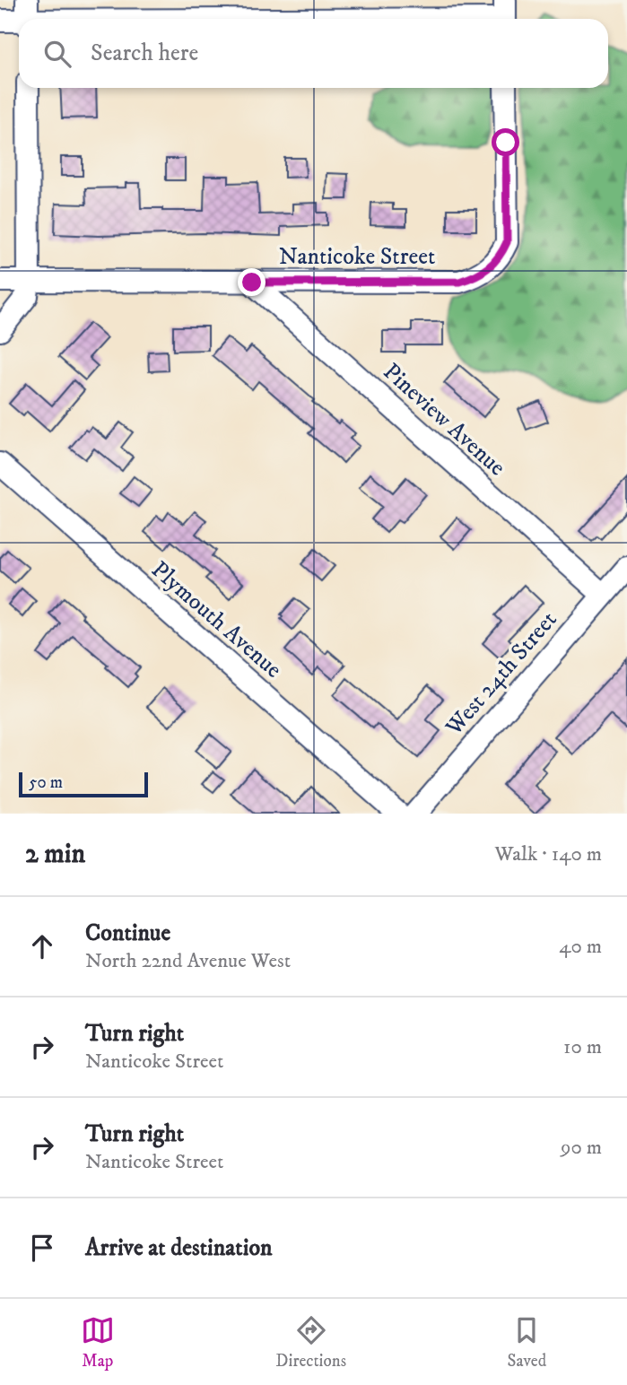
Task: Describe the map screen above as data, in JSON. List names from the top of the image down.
{
  "streets": {
    "street": [
      "Nanticoke Street",
      "Pineview Avenue",
      "Plymouth Avenue",
      "West 24th Street"
    ]
  },
  "crossings": [
    ["Nanticoke Street", "Pineview Avenue"],
    ["Pineview Avenue", "West 24th Street"]
  ],
  "scale_bar": "50 m",
  "page": {
    "search": "Search here",
    "scale": "50 m",
    "heading": ["2 min", "Walk · 140 m"],
    "list": [
      ["Continue", "North 22nd Avenue West", "40 m"],
      ["Turn right", "Nanticoke Street", "10 m"],
      ["Turn right", "Nanticoke Street", "90 m"],
      "Arrive at destination"
    ],
    "nav": ["Map", "Directions", "Saved"]
  }
}
